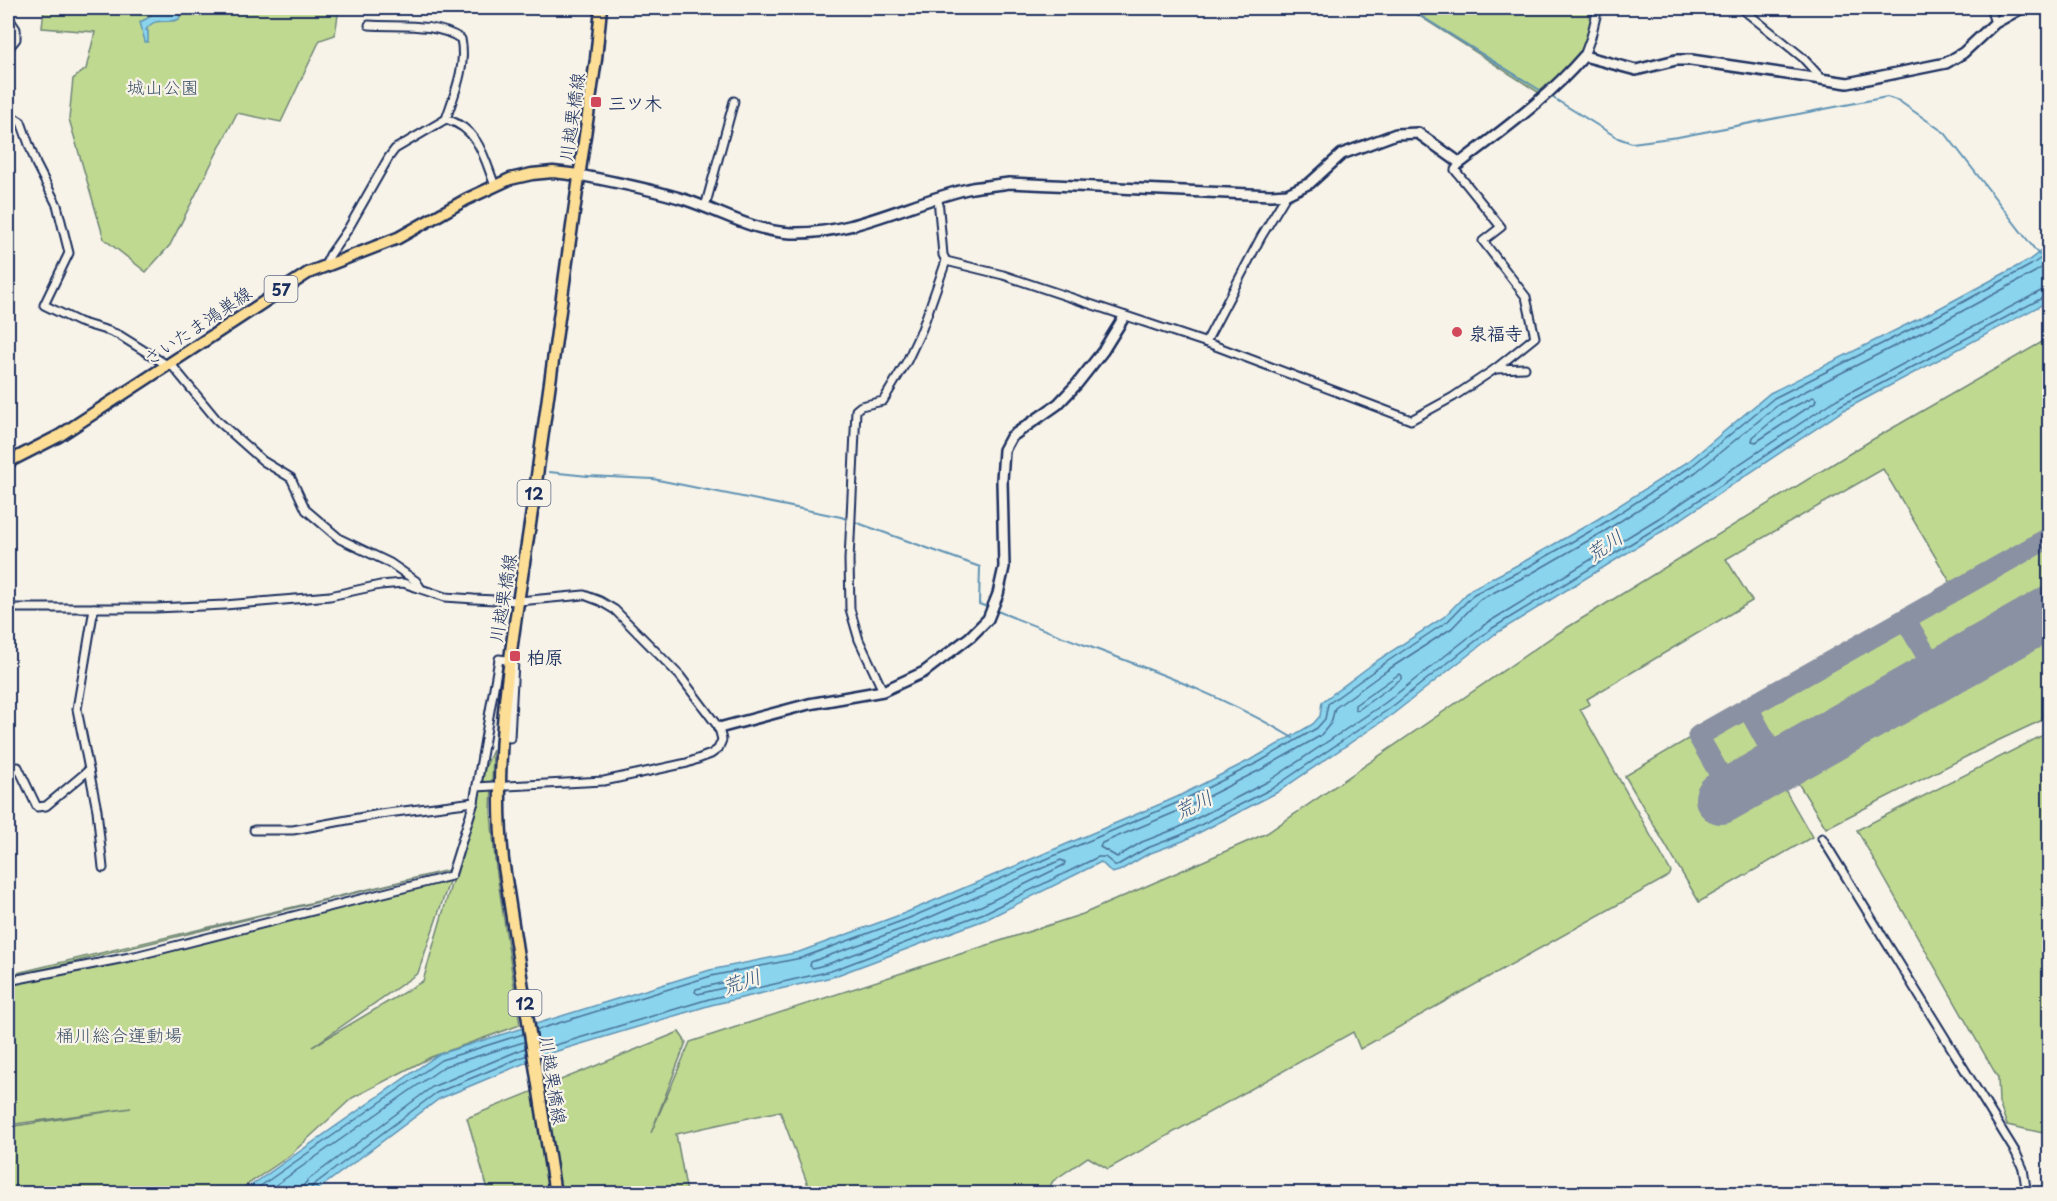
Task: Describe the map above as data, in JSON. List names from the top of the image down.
{
  "streets": {
    "main road": [
      "川越栗橋線",
      "57",
      "さいたま鴻巣線",
      "12"
    ]
  },
  "crossings": [
    ["川越栗橋線", "さいたま鴻巣線"]
  ],
  "water": ["荒川"],
  "parks": ["城山公園", "桶川総合運動場"],
  "places": {
    "transit": ["三ツ木", "柏原"],
    "other": ["泉福寺"]
  }
}
